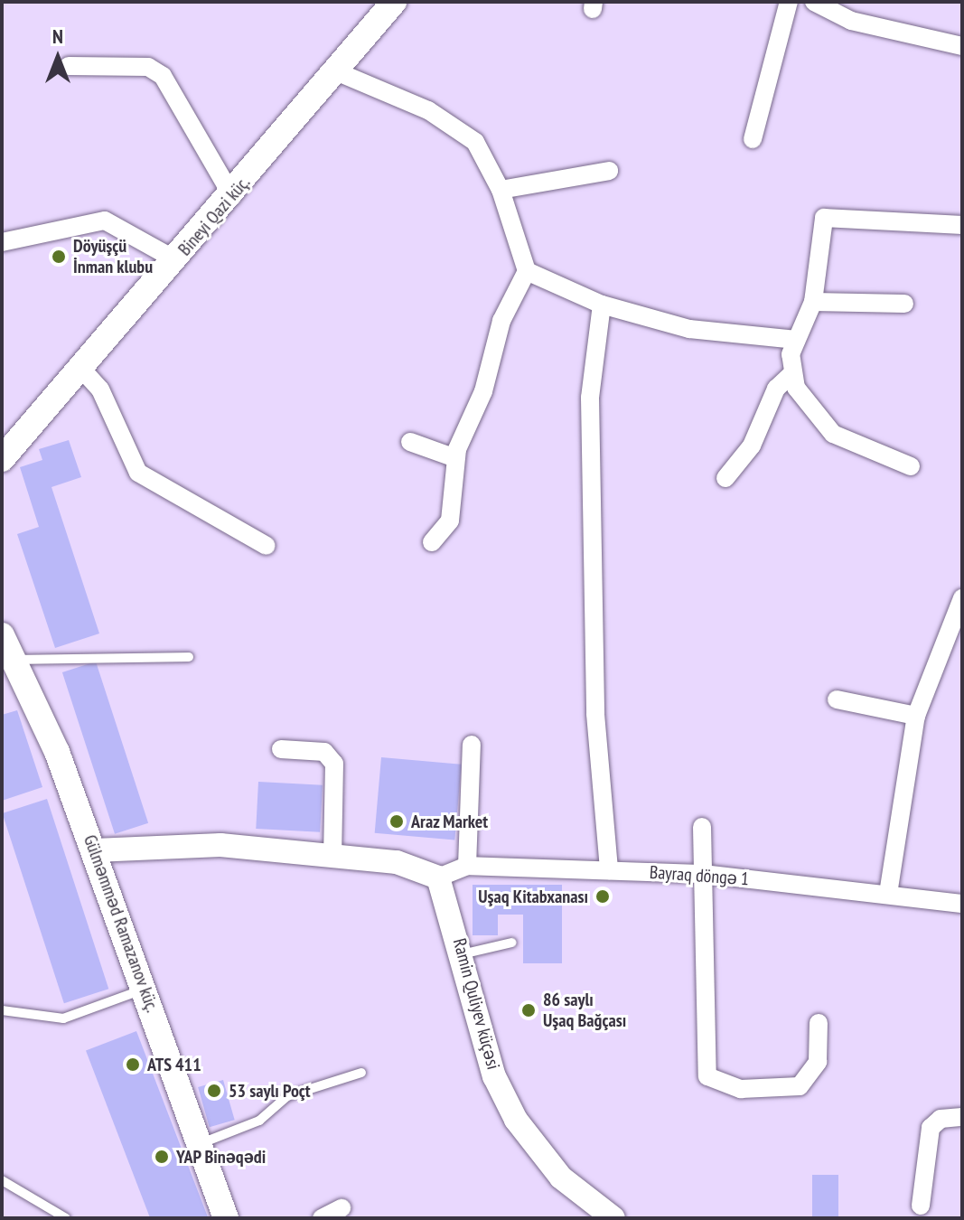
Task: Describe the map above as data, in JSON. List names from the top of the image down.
{
  "streets": {
    "main road": ["Bineyi Qazi küç.", "Gülməmməd Ramazanov küç."],
    "street": ["Bayraq döngə 1", "Ramin Quliyev küçəsi"]
  },
  "crossings": [
    ["Bayraq döngə 1", "Ramin Quliyev küçəsi"]
  ],
  "places": [
    "Döyüşçü İnman klubu",
    "Araz Market",
    "Uşaq Kitabxanası",
    "86 saylı Uşaq Bağçası",
    "ATS 411",
    "53 saylı Poçt",
    "YAP Binəqədi"
  ],
  "north": "top"
}
